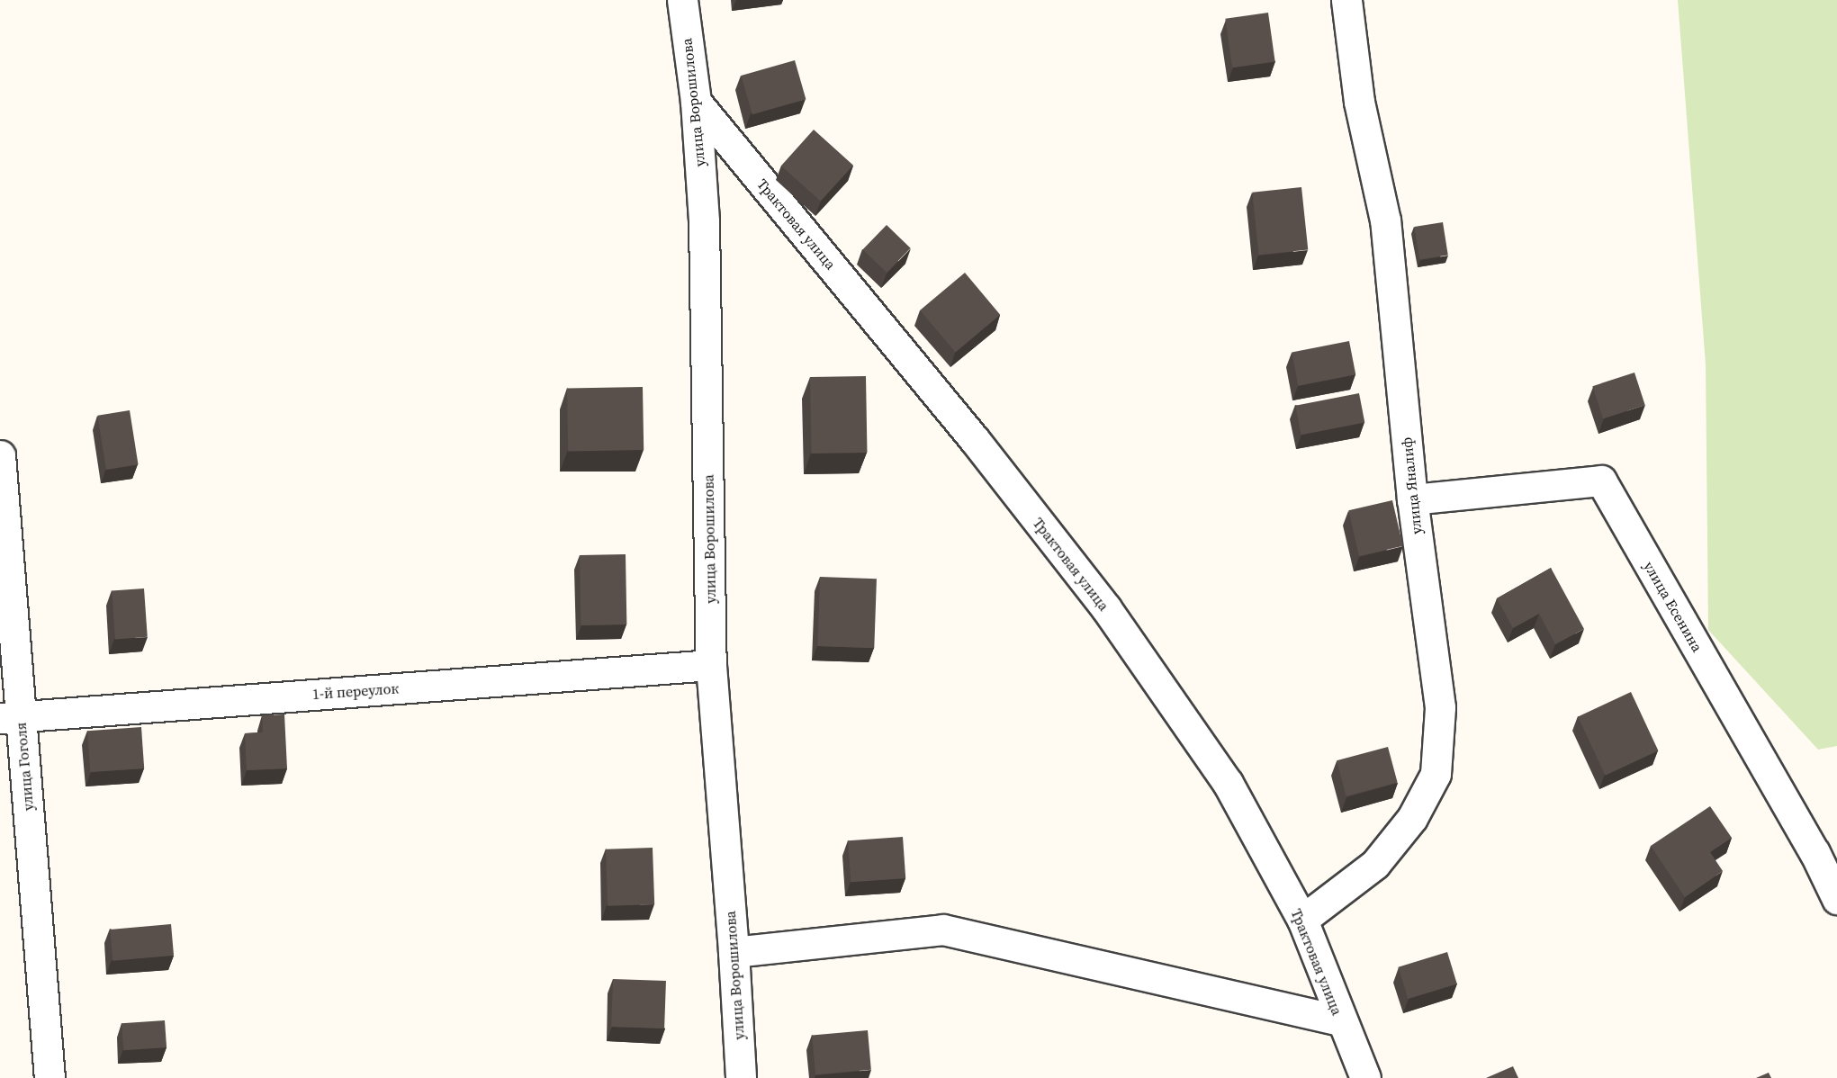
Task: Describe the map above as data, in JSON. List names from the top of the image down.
{
  "streets": {
    "street": [
      "улица Ворошилова",
      "Трактовая улица",
      "улица Яналиф",
      "улица Есенина",
      "1-й переулок",
      "улица Гоголя"
    ]
  },
  "crossings": [
    ["улица Ворошилова", "Трактовая улица"],
    ["улица Ворошилова", "1-й переулок"],
    ["Трактовая улица", "улица Яналиф"],
    ["улица Яналиф", "улица Есенина"],
    ["1-й переулок", "улица Гоголя"]
  ]
}
